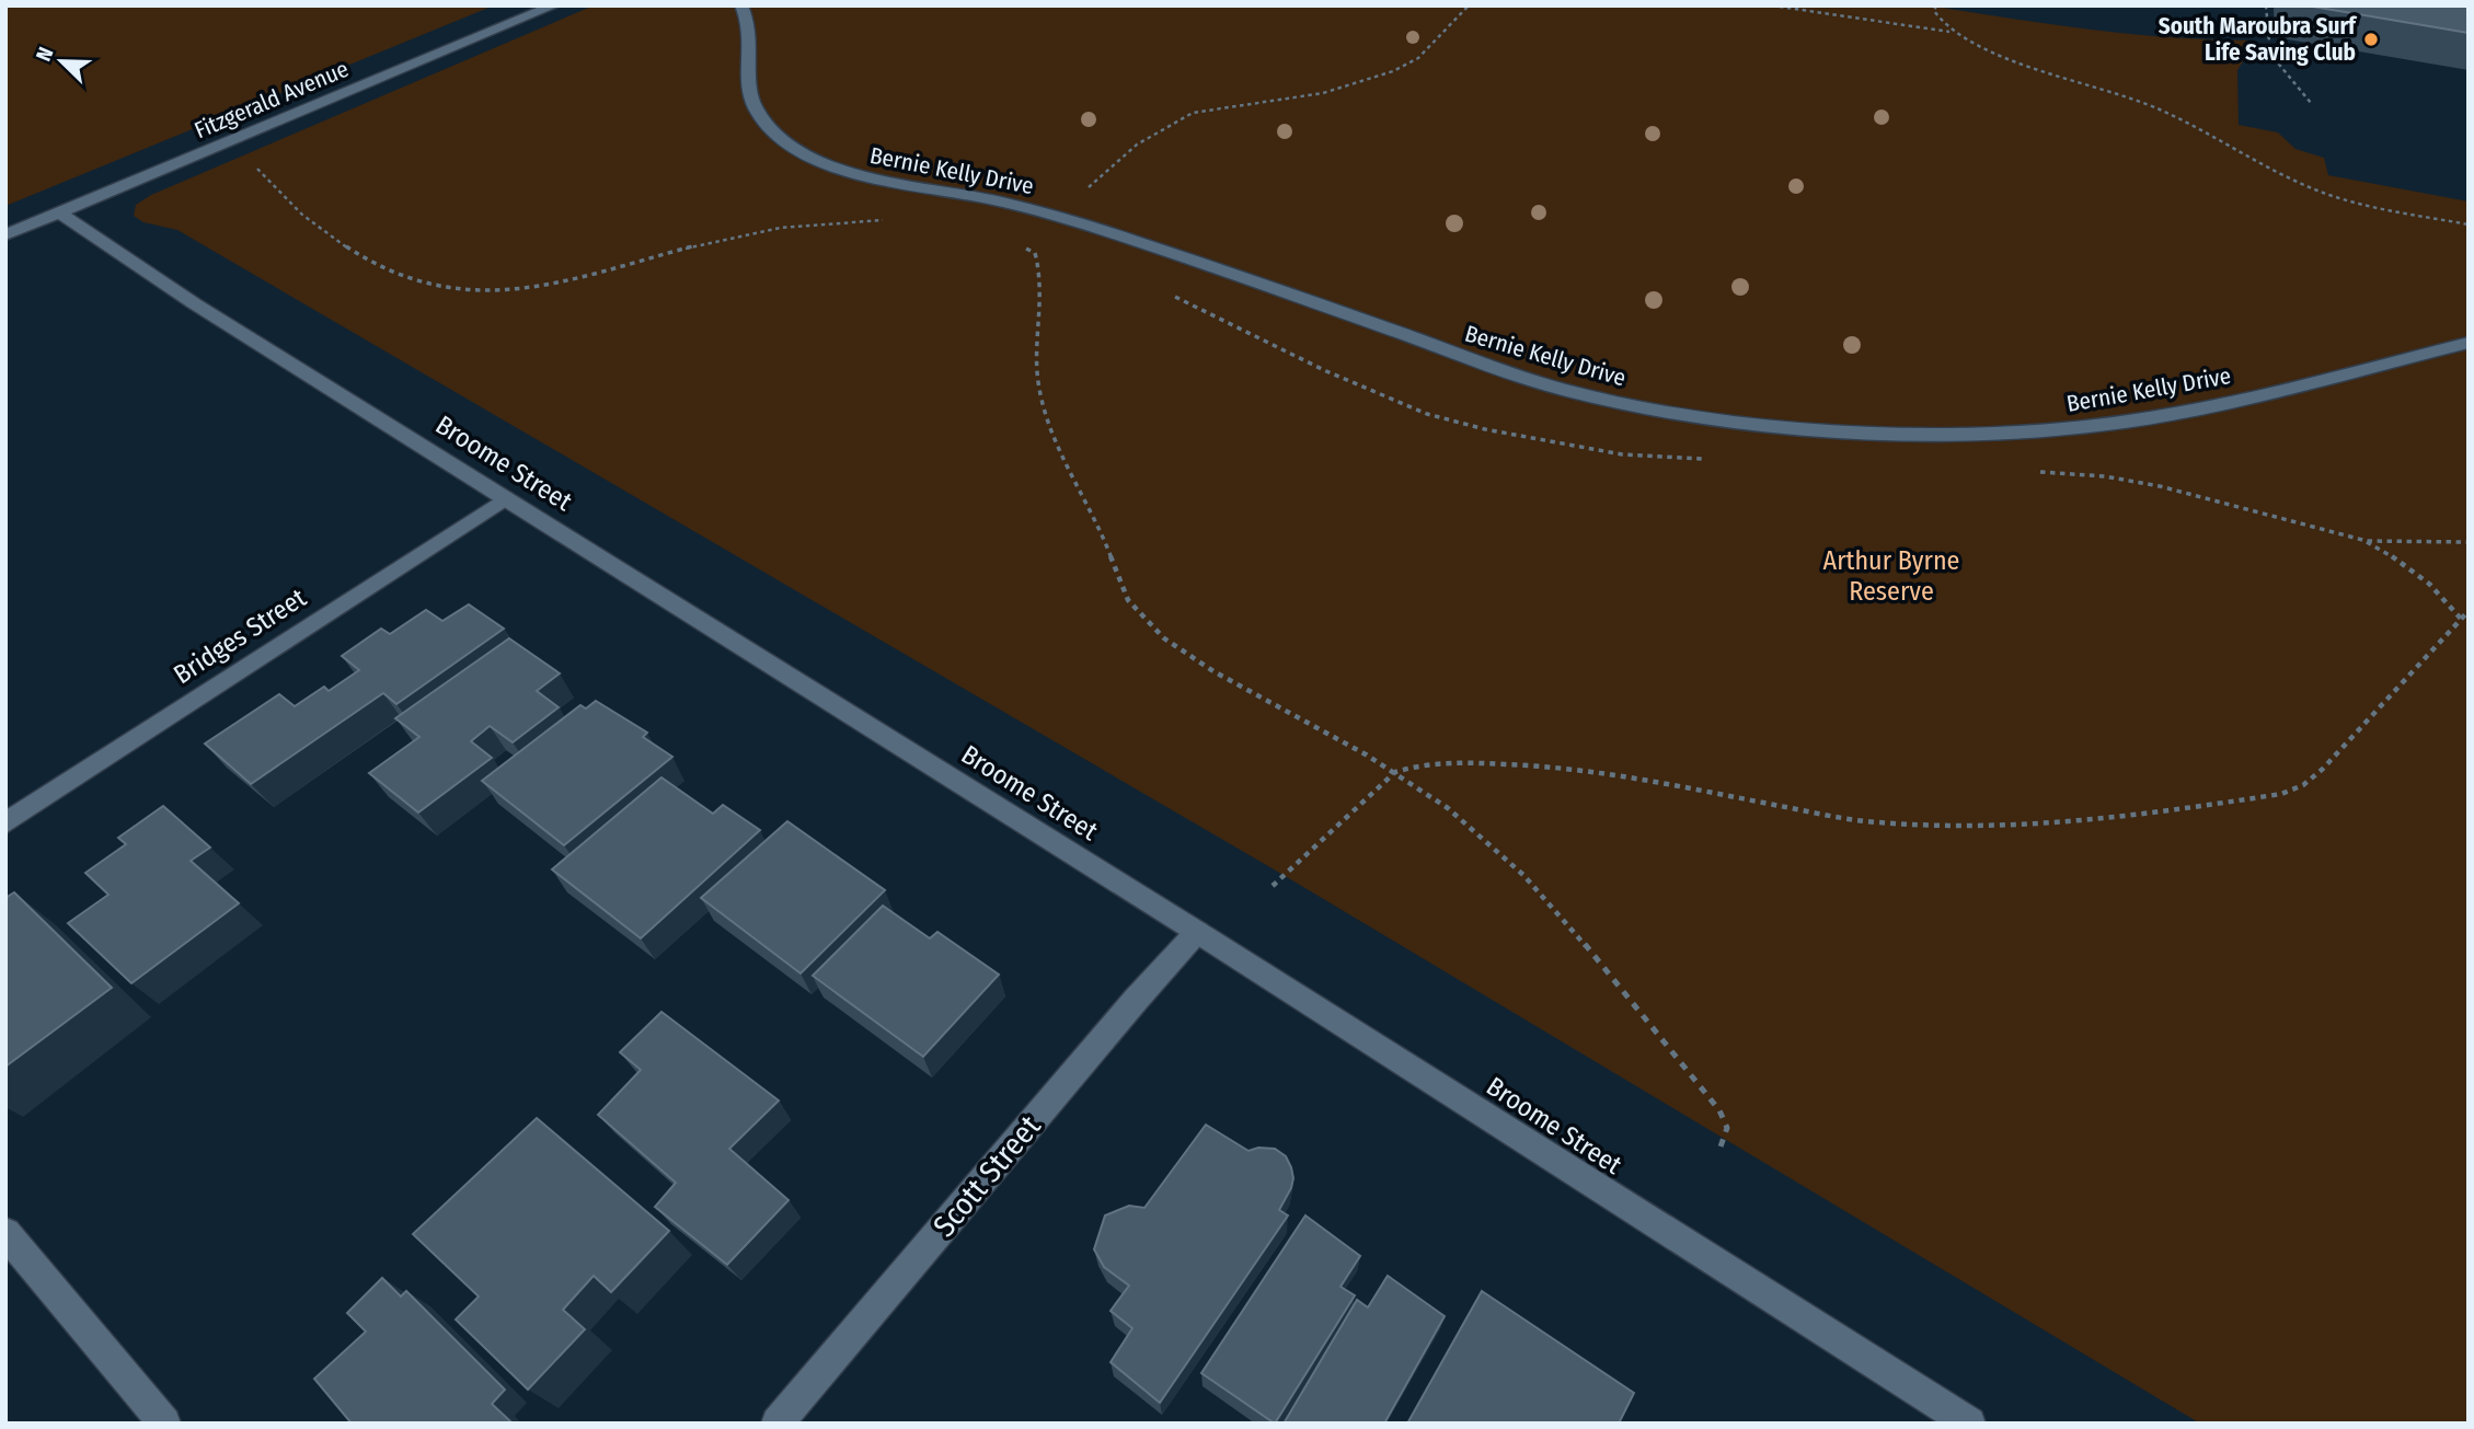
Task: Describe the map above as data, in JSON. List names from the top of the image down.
{
  "streets": {
    "street": [
      "Fitzgerald Avenue",
      "Bernie Kelly Drive",
      "Broome Street",
      "Bridges Street",
      "Scott Street"
    ]
  },
  "crossings": [
    ["Fitzgerald Avenue", "Broome Street"],
    ["Broome Street", "Bridges Street"],
    ["Broome Street", "Scott Street"]
  ],
  "parks": ["Arthur Byrne Reserve"],
  "places": ["South Maroubra Surf Life Saving Club"],
  "north": "top left"
}
